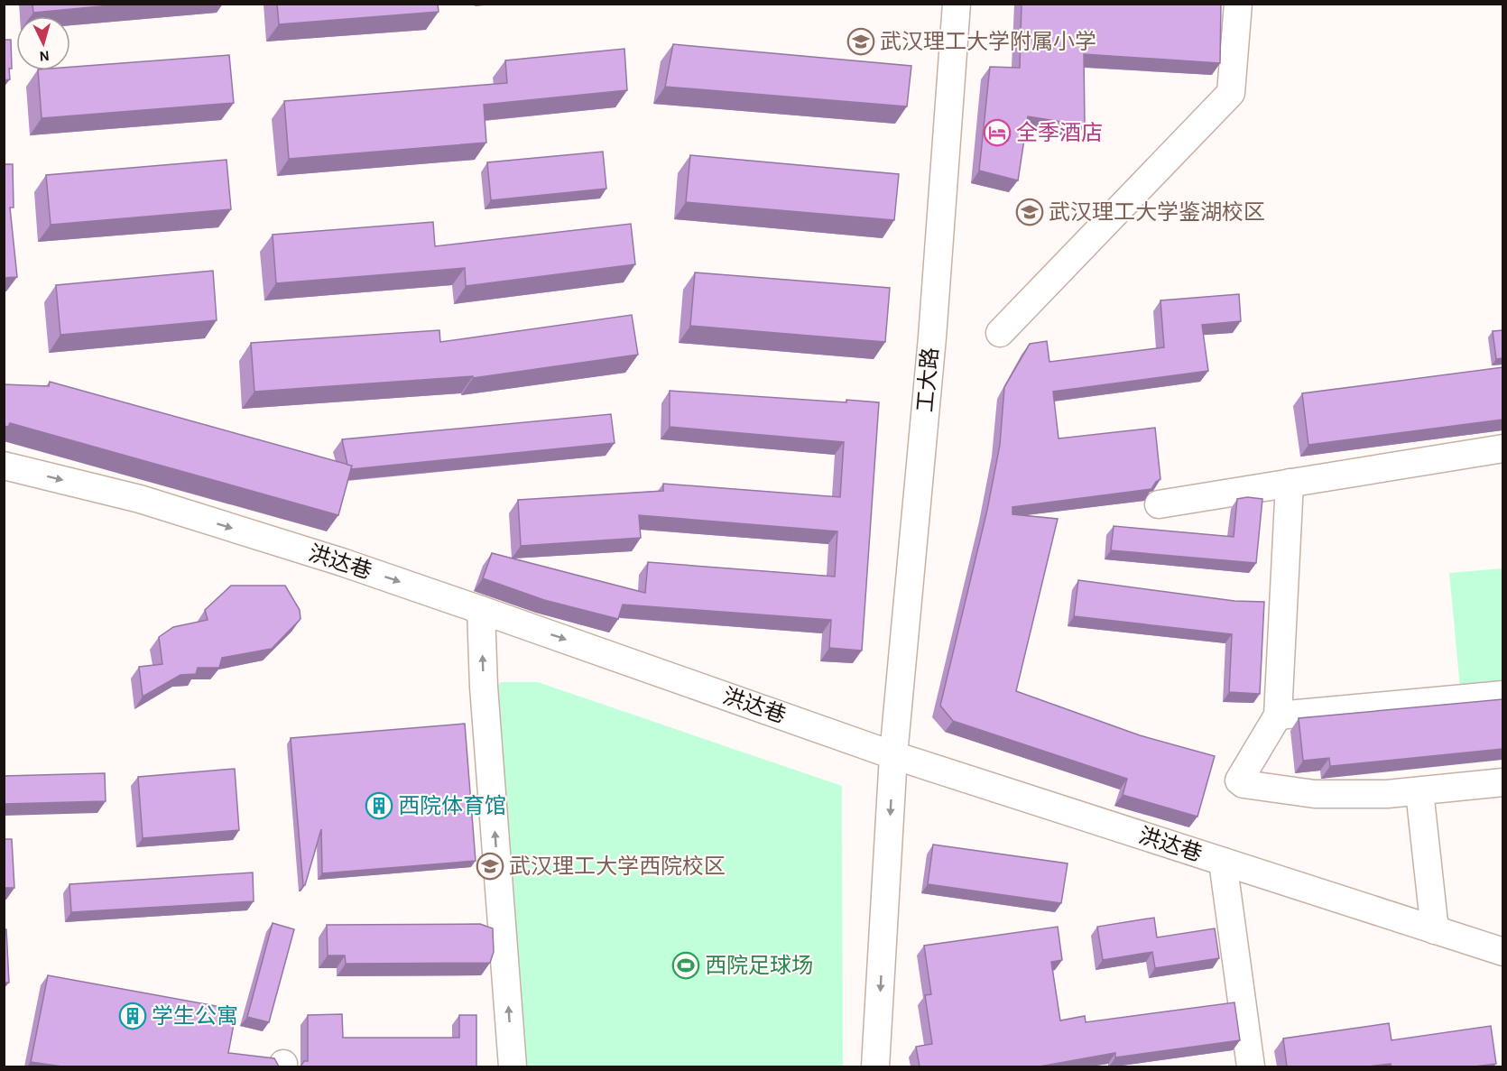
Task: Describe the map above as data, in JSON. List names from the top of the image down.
{
  "streets": {
    "street": ["工大路", "洪达巷"]
  },
  "crossings": [
    ["工大路", "洪达巷"]
  ],
  "one_way": ["洪达巷"],
  "places": {
    "school or university": ["武汉理工大学附属小学", "武汉理工大学鉴湖校区", "武汉理工大学西院校区"],
    "hotel": ["全季酒店"],
    "building": ["西院体育馆", "学生公寓"],
    "sports": ["西院足球场"]
  },
  "north": "bottom"
}
